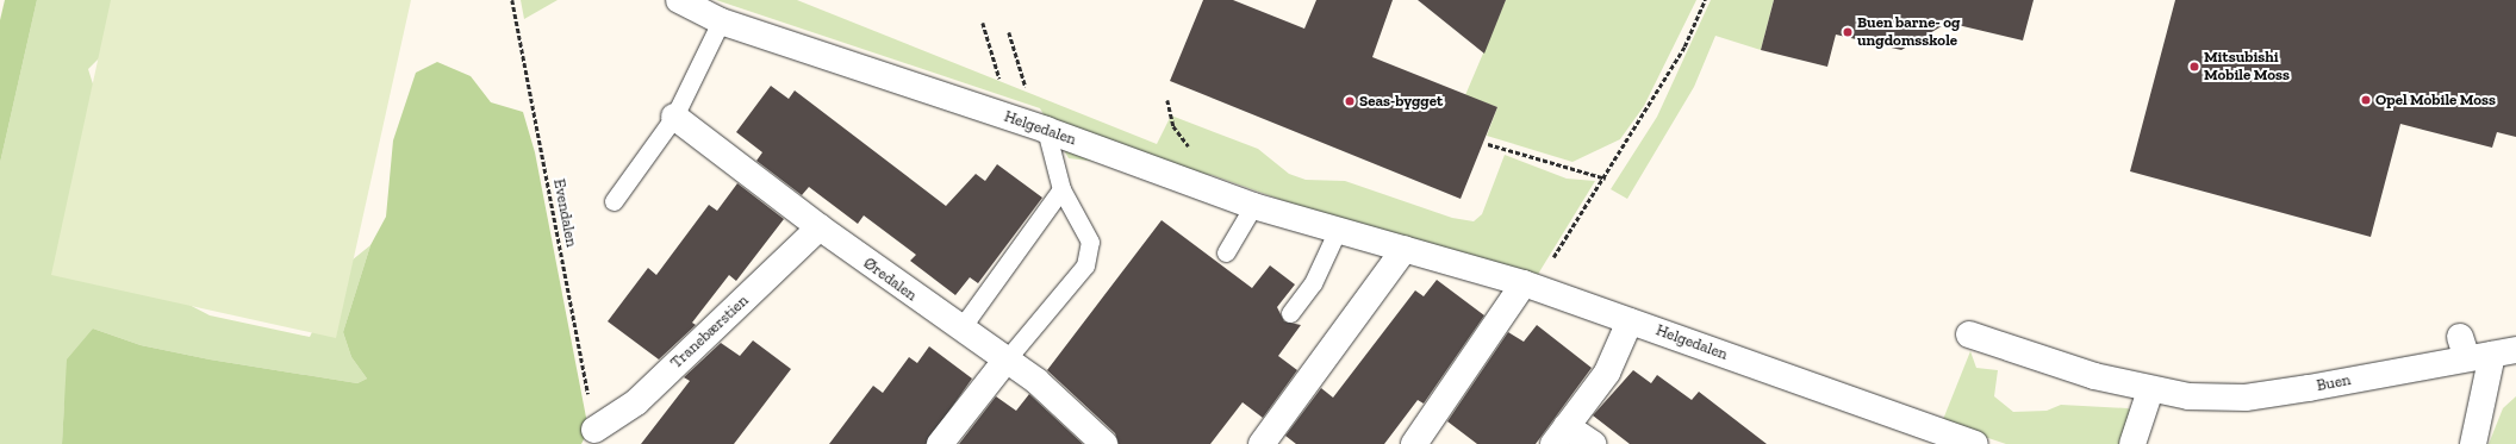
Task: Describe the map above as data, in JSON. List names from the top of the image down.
{
  "streets": {
    "street": [
      "Helgedalen",
      "Øredalen",
      "Tranebærstien",
      "Buen"
    ],
    "path": ["Evendalen"]
  },
  "crossings": [
    ["Evendalen", "Tranebærstien"],
    ["Øredalen", "Tranebærstien"]
  ],
  "places": [
    "Buen barne- og ungdomsskole",
    "Mitsubishi Mobile Moss",
    "Opel Mobile Moss",
    "Seas-bygget"
  ]
}
